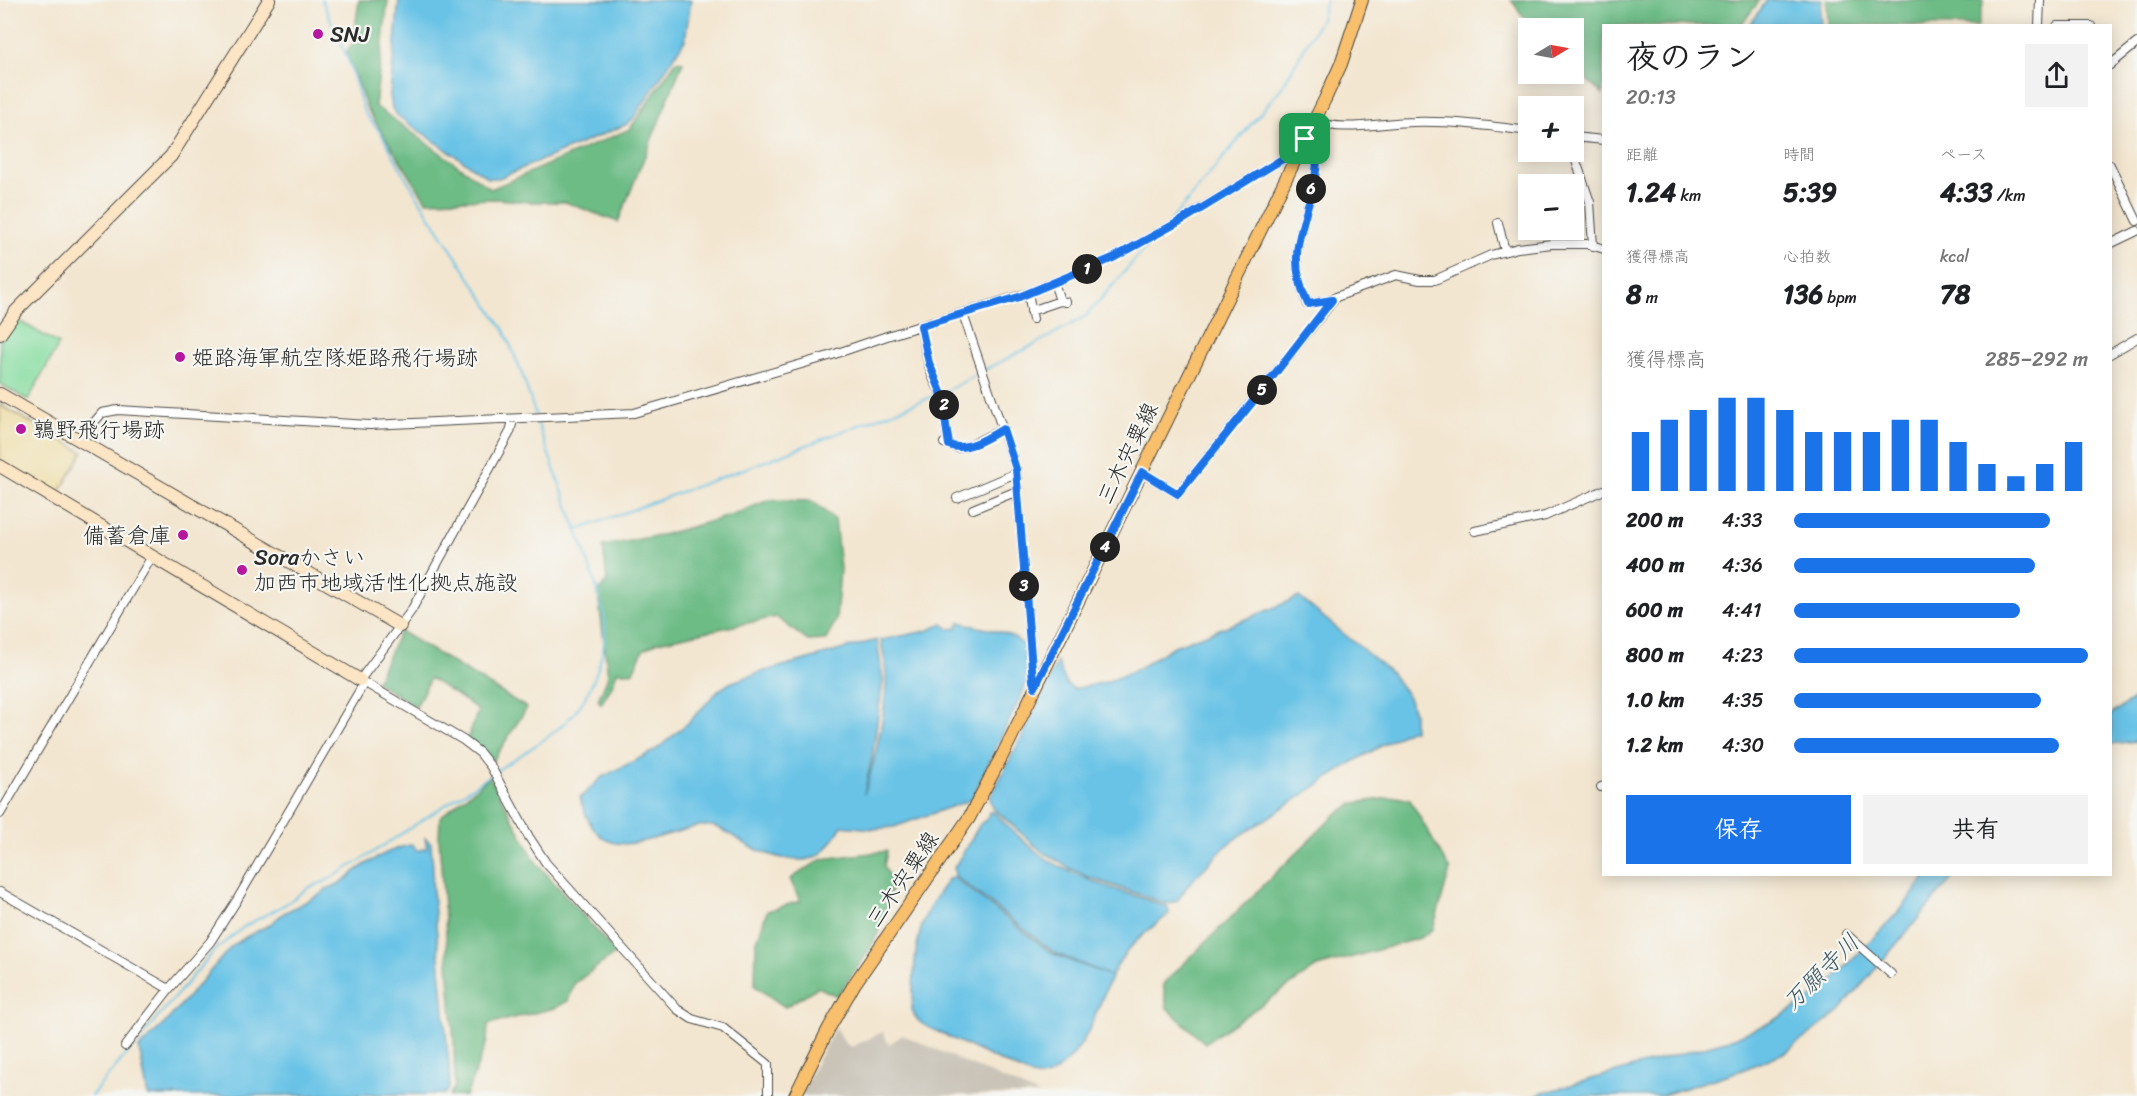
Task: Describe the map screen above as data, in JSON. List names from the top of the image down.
{
  "streets": {
    "main road": ["三木宍粟線"]
  },
  "water": ["万願寺川"],
  "places": [
    "SNJ",
    "姫路海軍航空隊姫路飛行場跡",
    "鶉野飛行場跡",
    "備蓄倉庫",
    "Soraかさい 加西市地域活性化拠点施設"
  ],
  "north": "right",
  "page": {
    "map_buttons": ["+", "−"],
    "heading": ["夜のラン", "20:13"],
    "stats": [
      ["距離", "1.24 km"],
      ["時間", "5:39"],
      ["ペース", "4:33 /km"],
      ["獲得標高", "8 m"],
      ["心拍数", "136 bpm"],
      ["kcal", "78"]
    ],
    "pins": [
      "6",
      "1",
      "5",
      "2",
      "4",
      "3"
    ],
    "chart": ["獲得標高", "285–292 m"],
    "list": [
      {
        "name": "200 m",
        "note": "4:33"
      },
      {
        "name": "400 m",
        "note": "4:36"
      },
      {
        "name": "600 m",
        "note": "4:41"
      },
      {
        "name": "800 m",
        "note": "4:23"
      },
      {
        "name": "1.0 km",
        "note": "4:35"
      },
      {
        "name": "1.2 km",
        "note": "4:30"
      }
    ],
    "buttons": ["保存", "共有"]
  }
}
